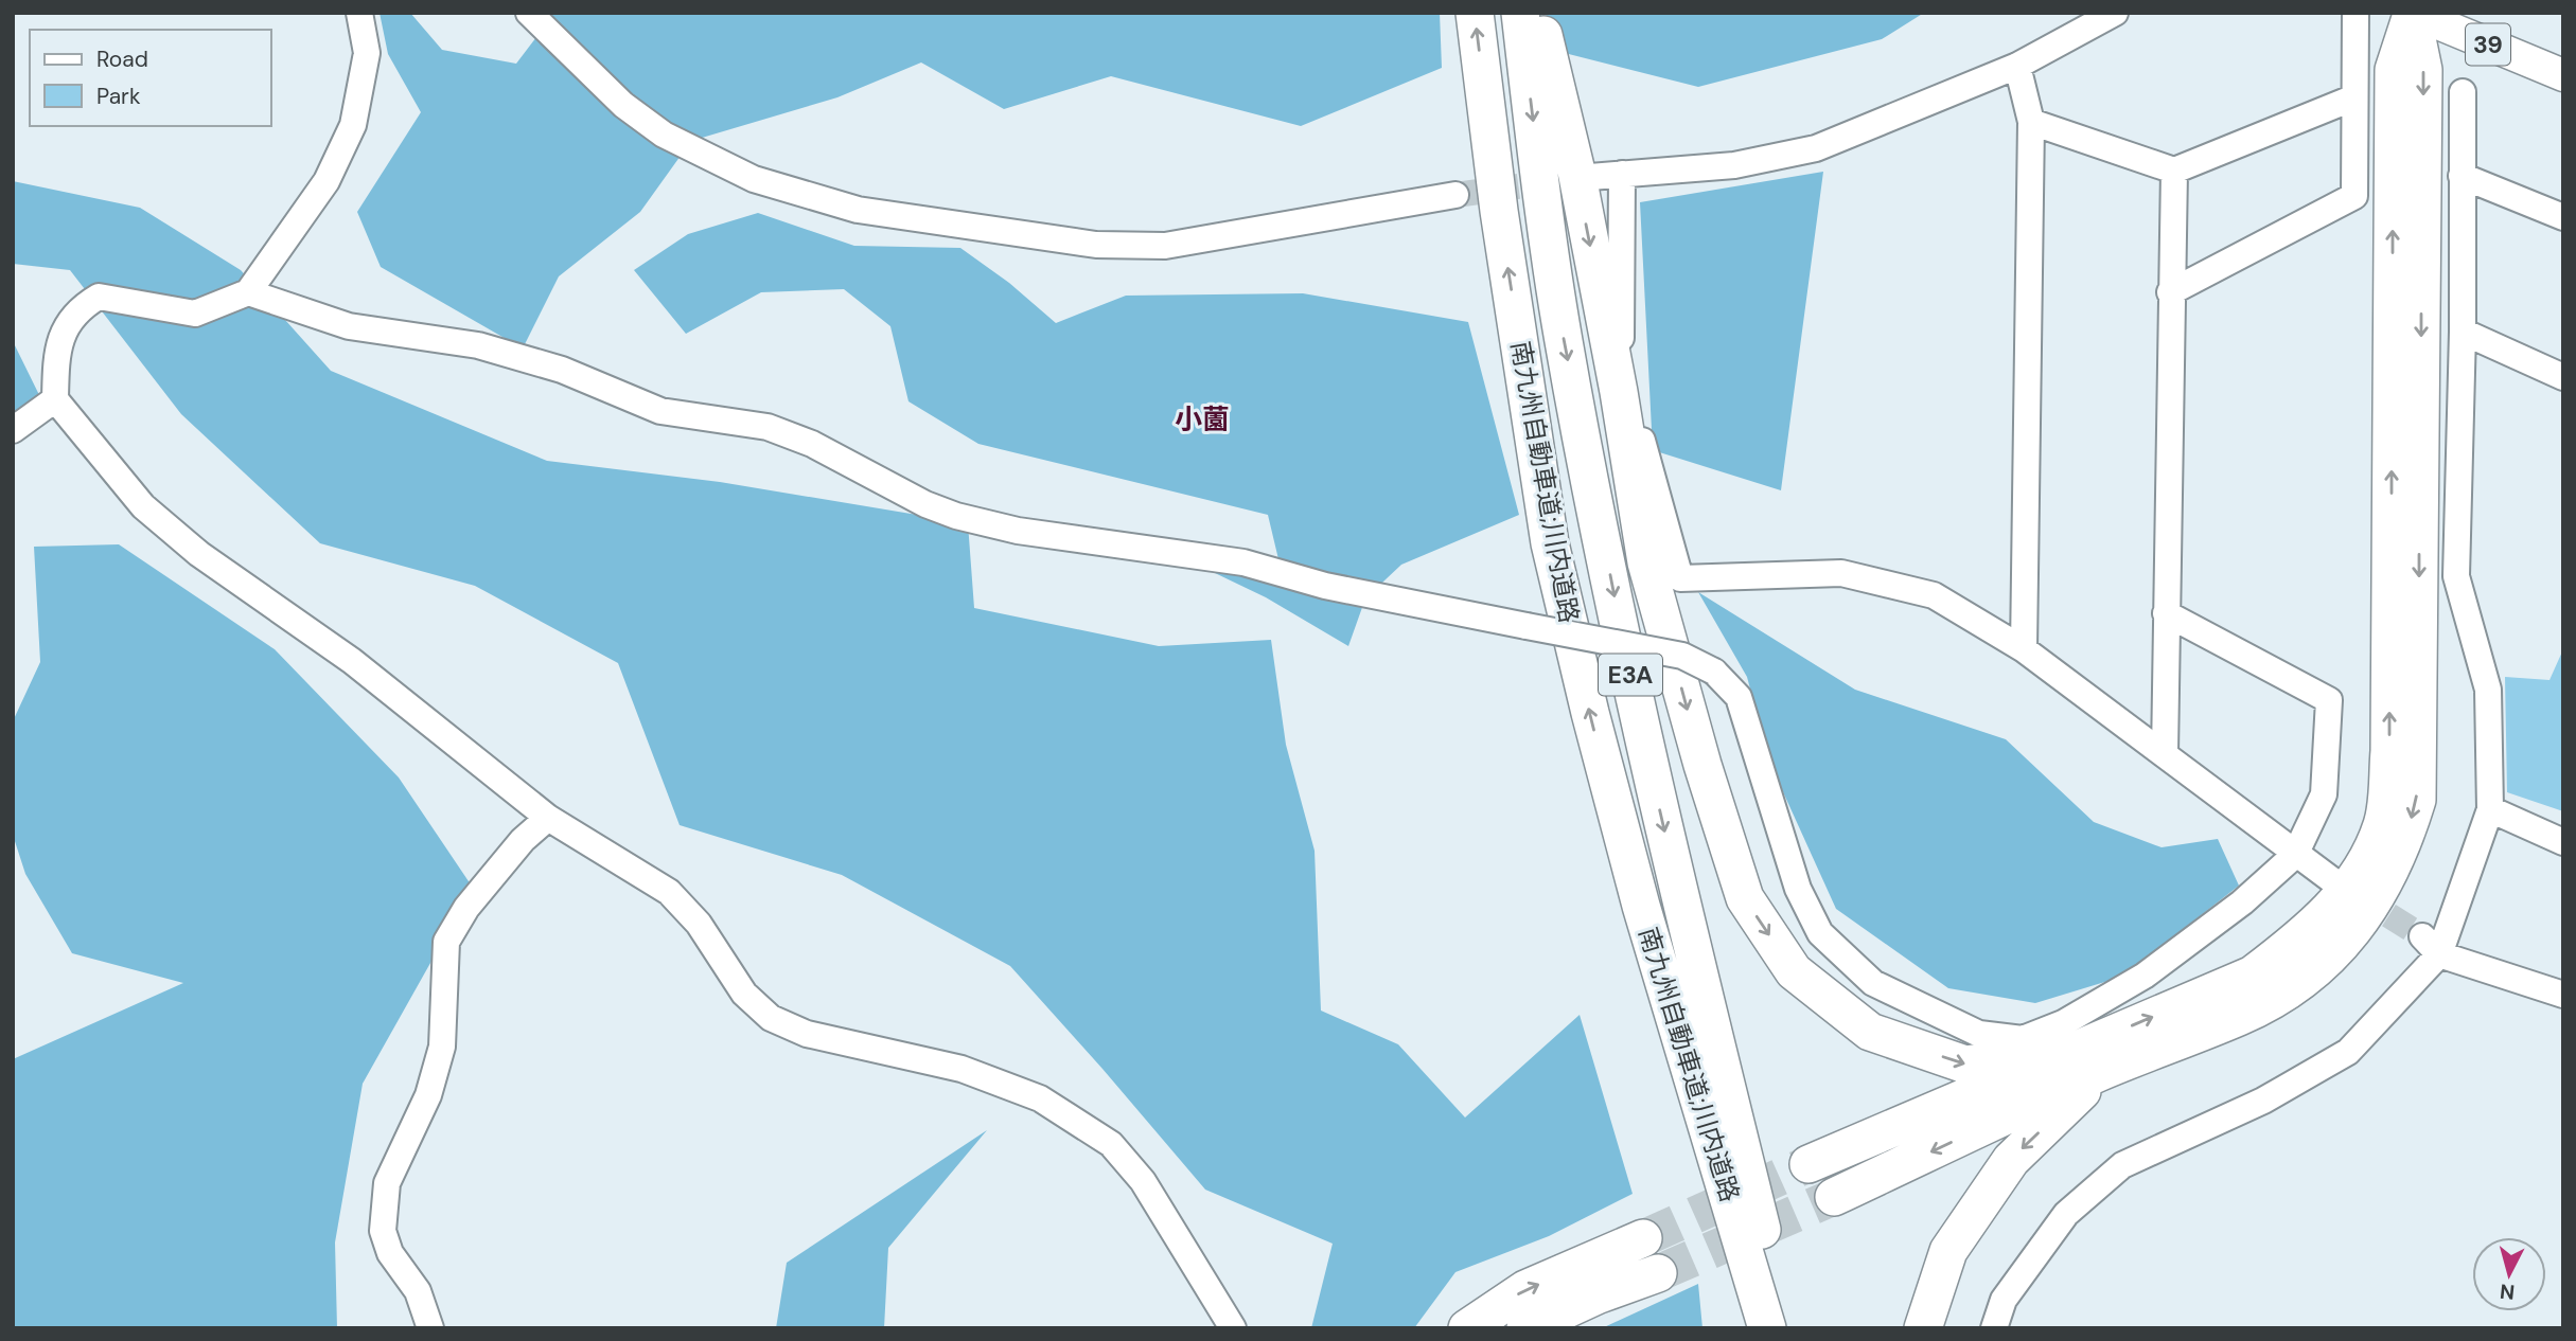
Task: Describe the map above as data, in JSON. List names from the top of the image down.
{
  "streets": {
    "highway": ["南九州自動車道;川内道路", "E3A"],
    "main road": ["39"]
  },
  "districts": ["小薗"],
  "legend": ["Road", "Park"],
  "north": "bottom"
}
